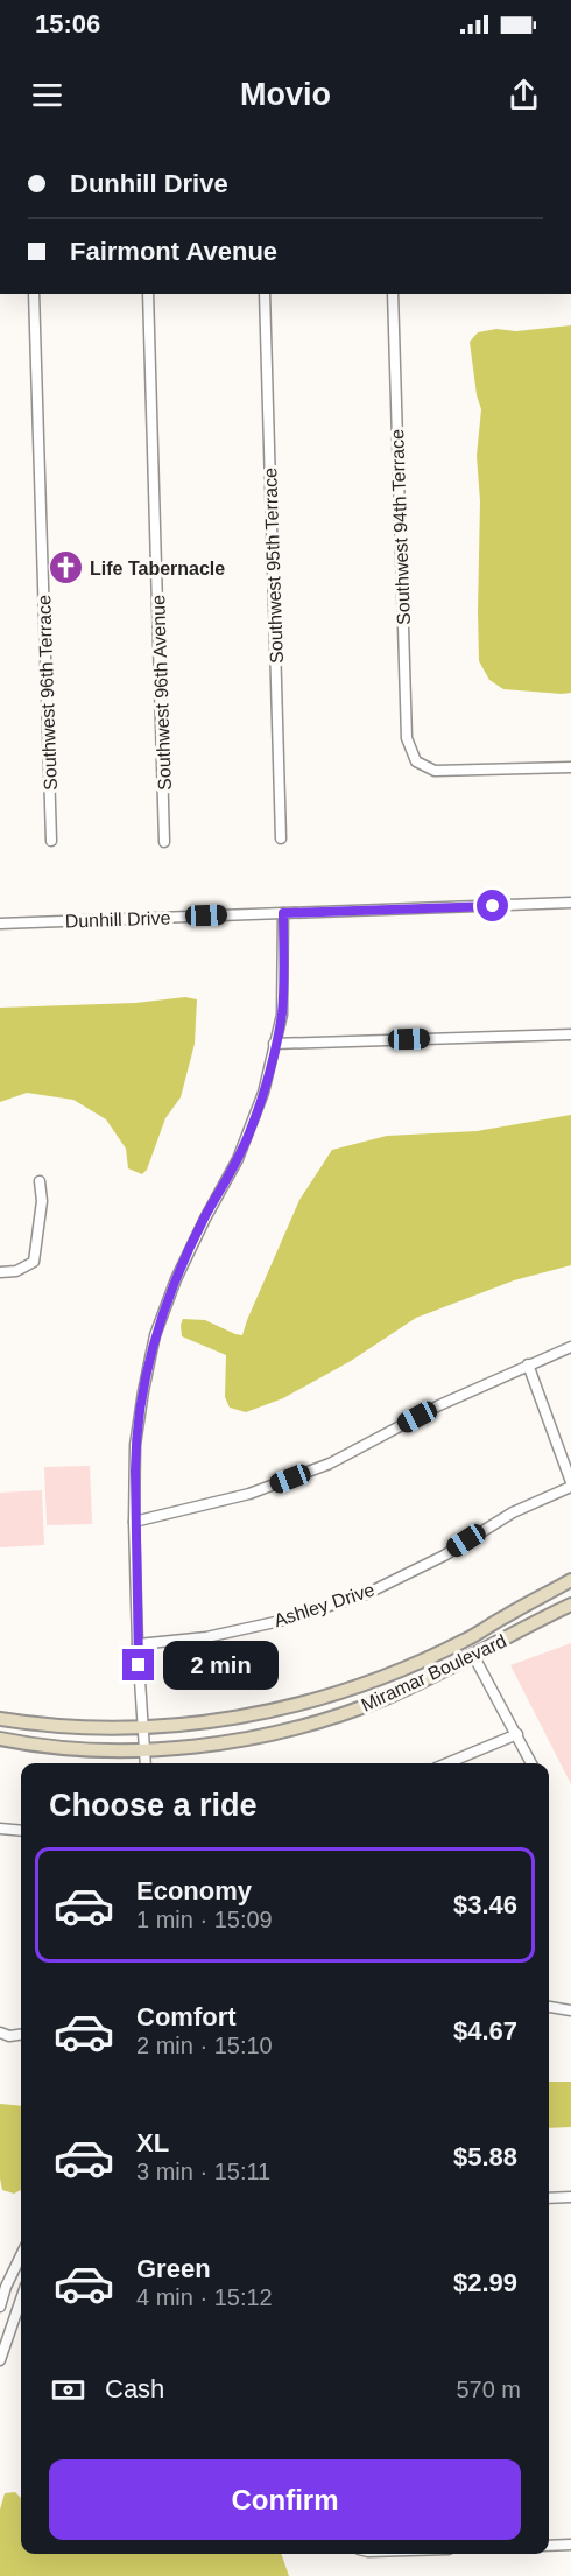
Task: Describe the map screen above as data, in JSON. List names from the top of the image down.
{
  "streets": {
    "street": [
      "Southwest 94th Terrace",
      "Southwest 95th Terrace",
      "Southwest 96th Terrace",
      "Southwest 96th Avenue",
      "Dunhill Drive",
      "Ashley Drive",
      "Miramar Boulevard"
    ]
  },
  "places": {
    "church": ["Life Tabernacle"]
  },
  "page": {
    "status": "15:06",
    "header": "Movio",
    "banner": ["Dunhill Drive", "Fairmont Avenue"],
    "bubble": "2 min",
    "heading": "Choose a ride",
    "list": [
      {
        "name": "Economy",
        "note": "1 min · 15:09",
        "value": "$3.46"
      },
      {
        "name": "Comfort",
        "note": "2 min · 15:10",
        "value": "$4.67"
      },
      {
        "name": "XL",
        "note": "3 min · 15:11",
        "value": "$5.88"
      },
      {
        "name": "Green",
        "note": "4 min · 15:12",
        "value": "$2.99"
      }
    ],
    "pay": ["Cash", "570 m"],
    "buttons": "Confirm"
  }
}
